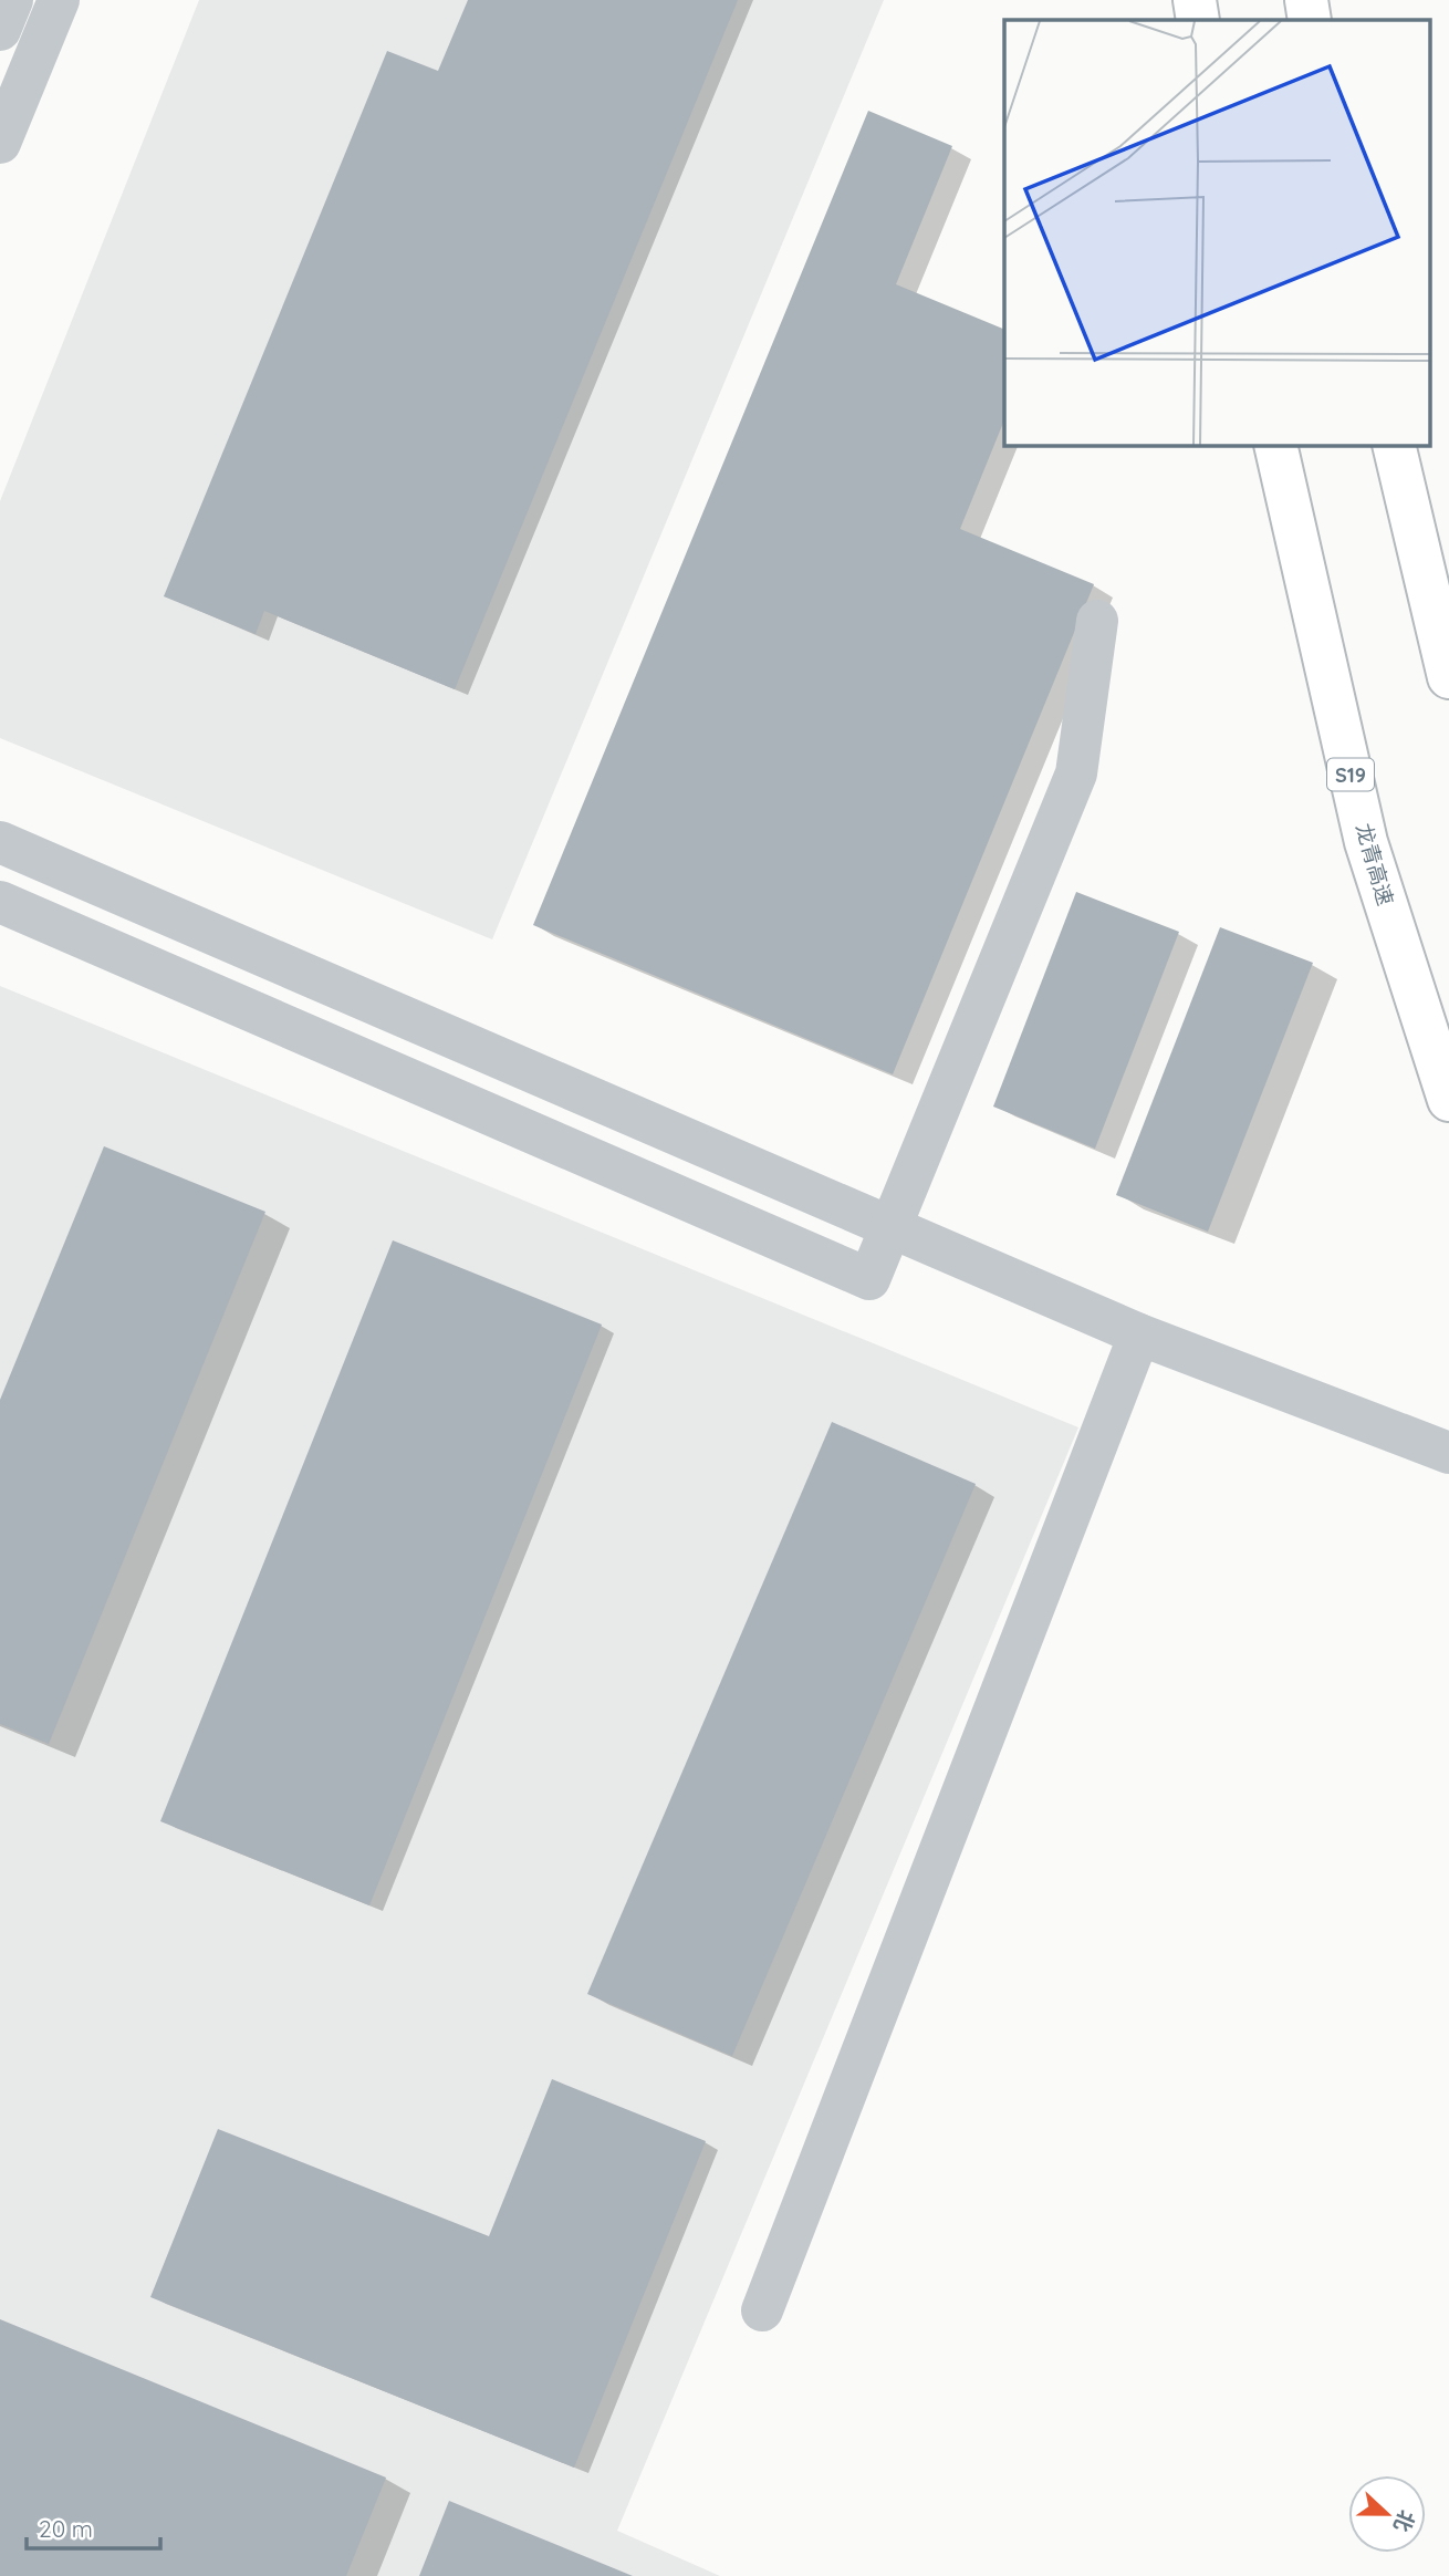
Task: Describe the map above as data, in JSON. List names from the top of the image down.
{
  "streets": {
    "highway": ["S19", "龙青高速"]
  },
  "scale_bar": "20 m",
  "north": "right"
}
